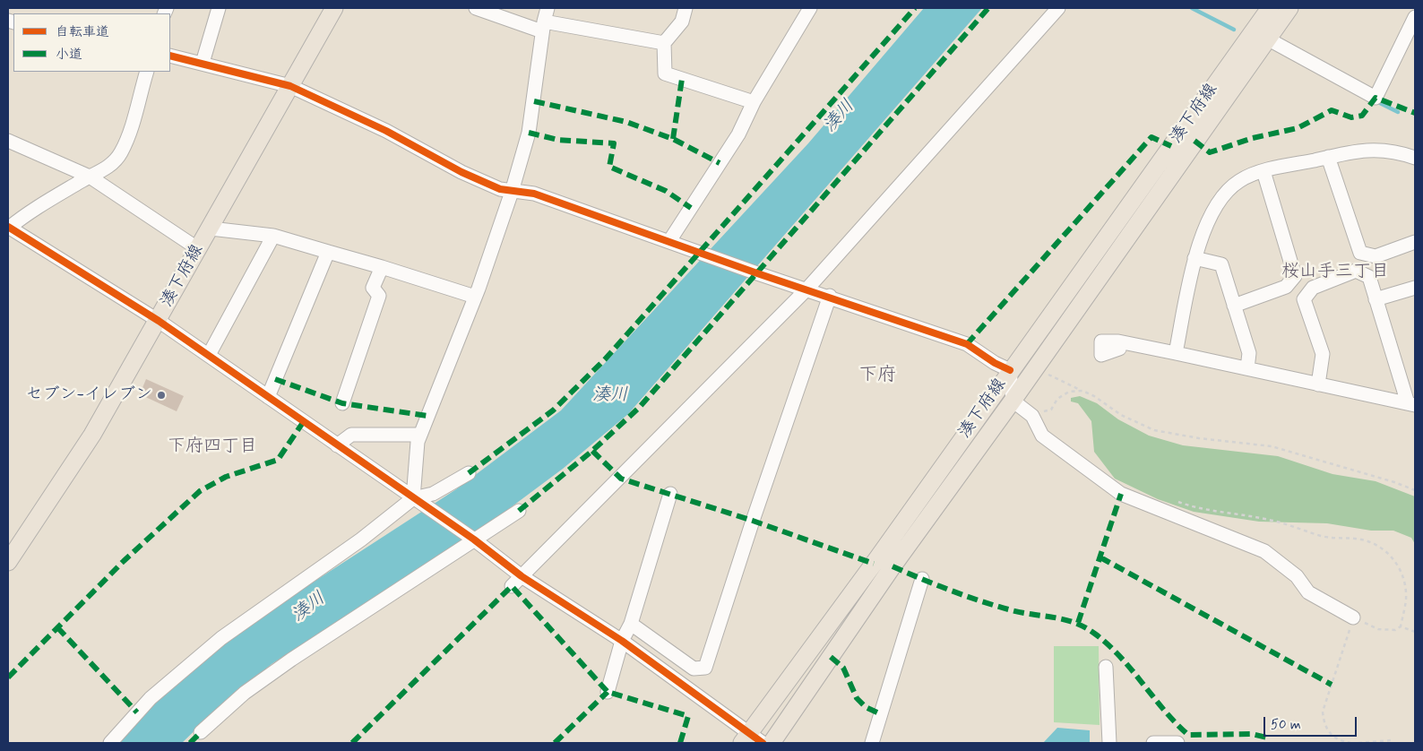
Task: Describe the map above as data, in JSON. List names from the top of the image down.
{
  "streets": {
    "main road": ["湊下府線"]
  },
  "districts": ["桜山手三丁目", "下府", "下府四丁目"],
  "water": ["湊川"],
  "places": ["セブン-イレブン"],
  "legend": ["自転車道", "小道"],
  "scale_bar": "50 m"
}
